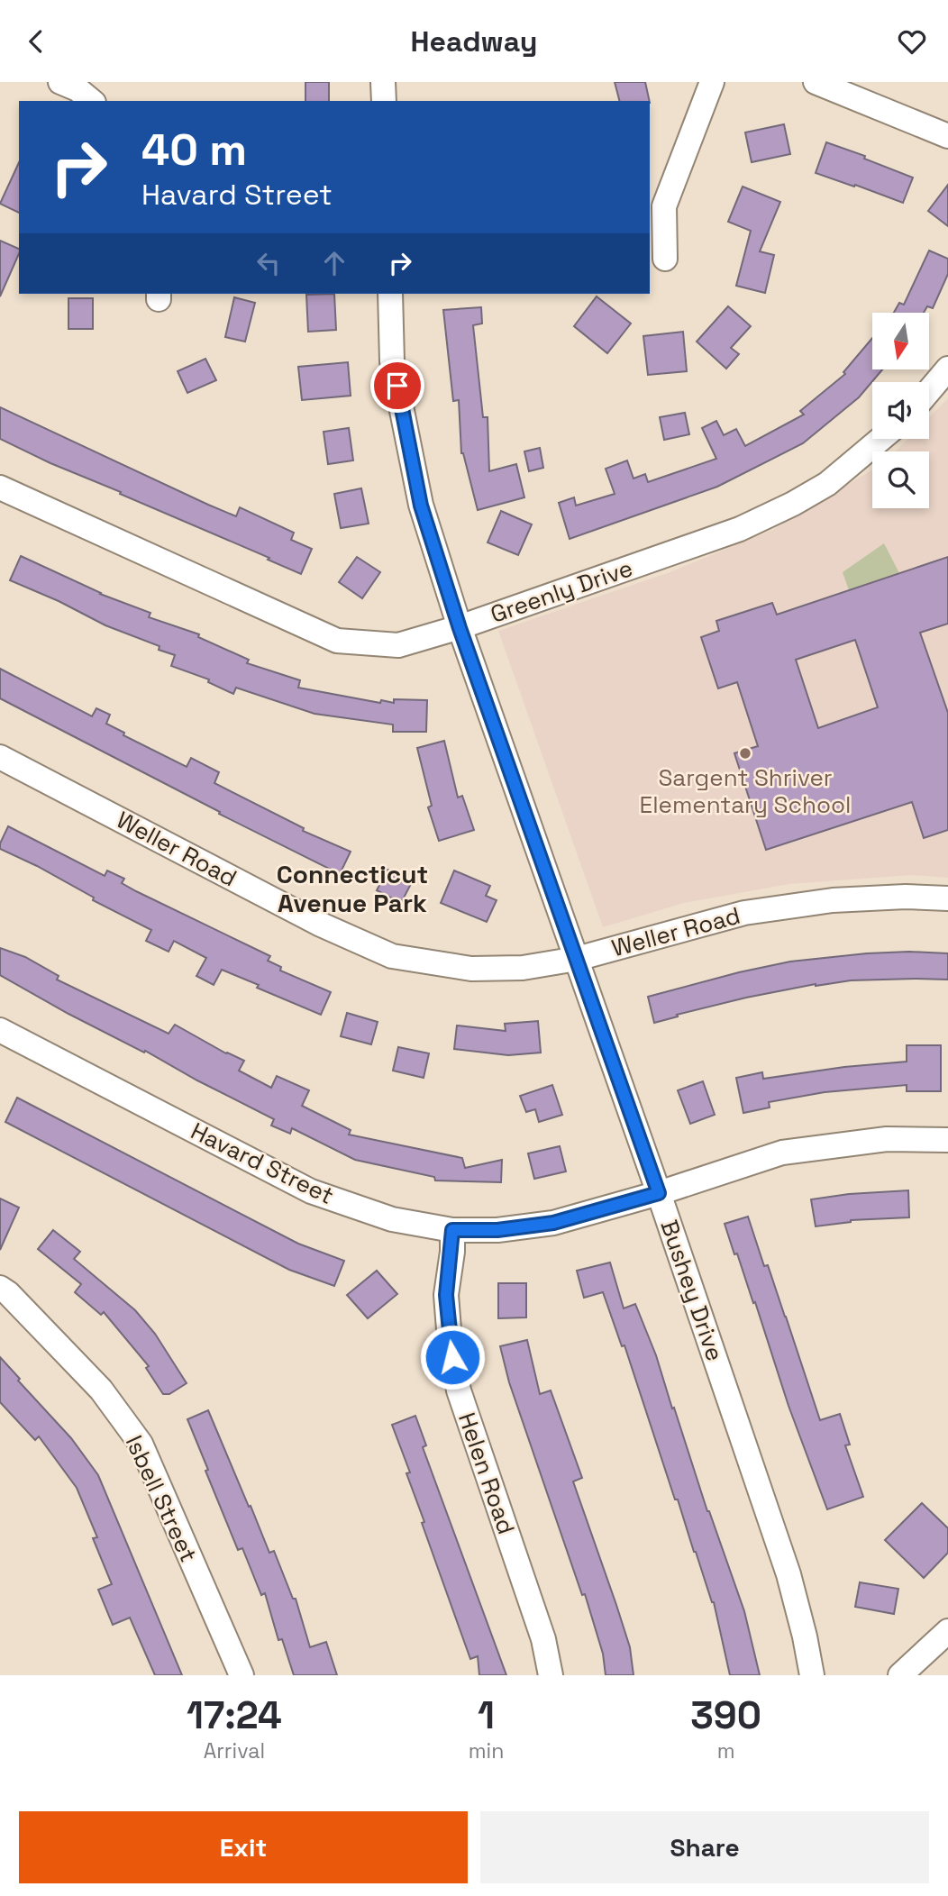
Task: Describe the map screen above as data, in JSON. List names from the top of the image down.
{
  "streets": {
    "street": [
      "Greenly Drive",
      "Weller Road",
      "Havard Street",
      "Bushey Drive",
      "Helen Road",
      "Isbell Street"
    ]
  },
  "crossings": [
    ["Greenly Drive", "Bushey Drive"],
    ["Weller Road", "Bushey Drive"],
    ["Havard Street", "Bushey Drive"],
    ["Havard Street", "Helen Road"]
  ],
  "districts": ["Connecticut Avenue Park"],
  "places": ["Sargent Shriver Elementary School"],
  "north": "bottom",
  "page": {
    "header": "Headway",
    "turn": ["40 m", "Havard Street"],
    "eta": [
      "17:24",
      "Arrival",
      "1",
      "min",
      "390",
      "m"
    ],
    "buttons": ["Exit", "Share"]
  }
}
